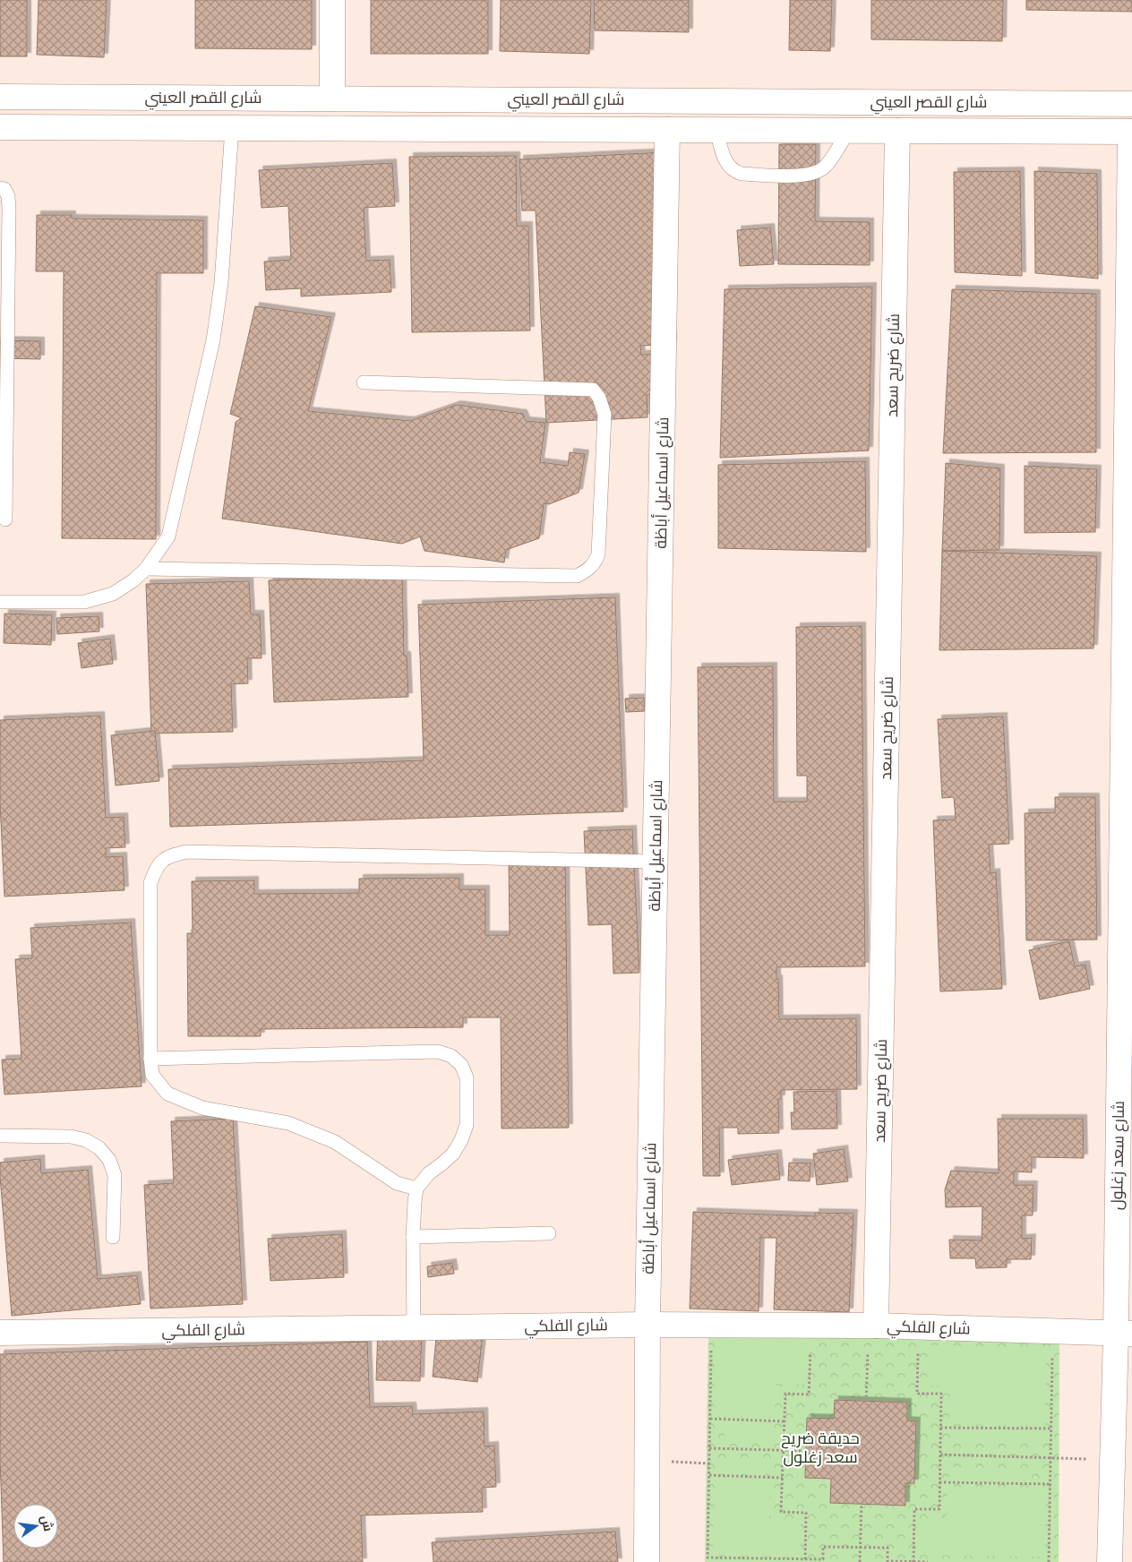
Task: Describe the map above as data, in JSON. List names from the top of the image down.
{
  "streets": {
    "main road": [
      "شارع القصر العيني",
      "شارع ضريح سعد",
      "شارع اسماعيل أباظة",
      "شارع سعد زغلول",
      "شارع الفلكي"
    ]
  },
  "crossings": [
    ["شارع القصر العيني", "شارع ضريح سعد"],
    ["شارع القصر العيني", "شارع اسماعيل أباظة"],
    ["شارع القصر العيني", "شارع سعد زغلول"],
    ["شارع ضريح سعد", "شارع الفلكي"],
    ["شارع اسماعيل أباظة", "شارع الفلكي"],
    ["شارع سعد زغلول", "شارع الفلكي"]
  ],
  "parks": ["حديقة ضريح سعد زغلول"],
  "north": "right"
}
